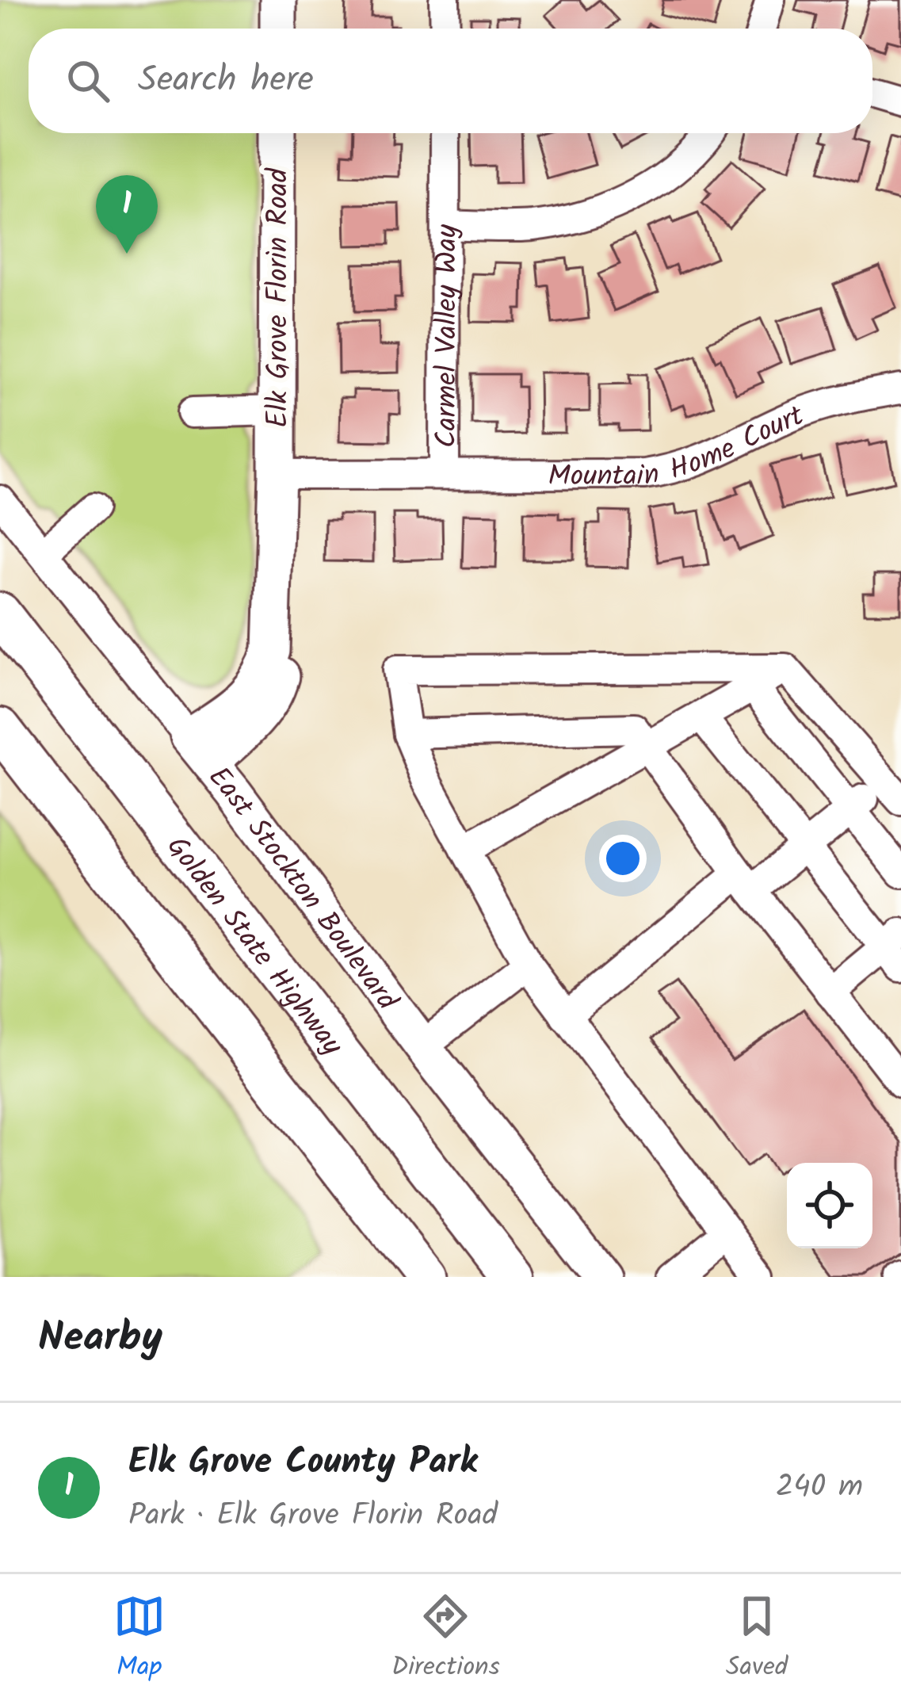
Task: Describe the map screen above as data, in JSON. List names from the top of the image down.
{
  "streets": {
    "highway": ["Golden State Highway"],
    "main road": ["Elk Grove Florin Road", "East Stockton Boulevard"],
    "street": ["Carmel Valley Way", "Mountain Home Court"]
  },
  "crossings": [
    ["Elk Grove Florin Road", "Carmel Valley Way"],
    ["Elk Grove Florin Road", "East Stockton Boulevard"],
    ["Carmel Valley Way", "Mountain Home Court"]
  ],
  "page": {
    "search": "Search here",
    "pins": "1",
    "heading": "Nearby",
    "list": [
      {
        "mark": "1",
        "name": "Elk Grove County Park",
        "note": "Park · Elk Grove Florin Road",
        "value": "240 m"
      }
    ],
    "nav": ["Map", "Directions", "Saved"]
  }
}
